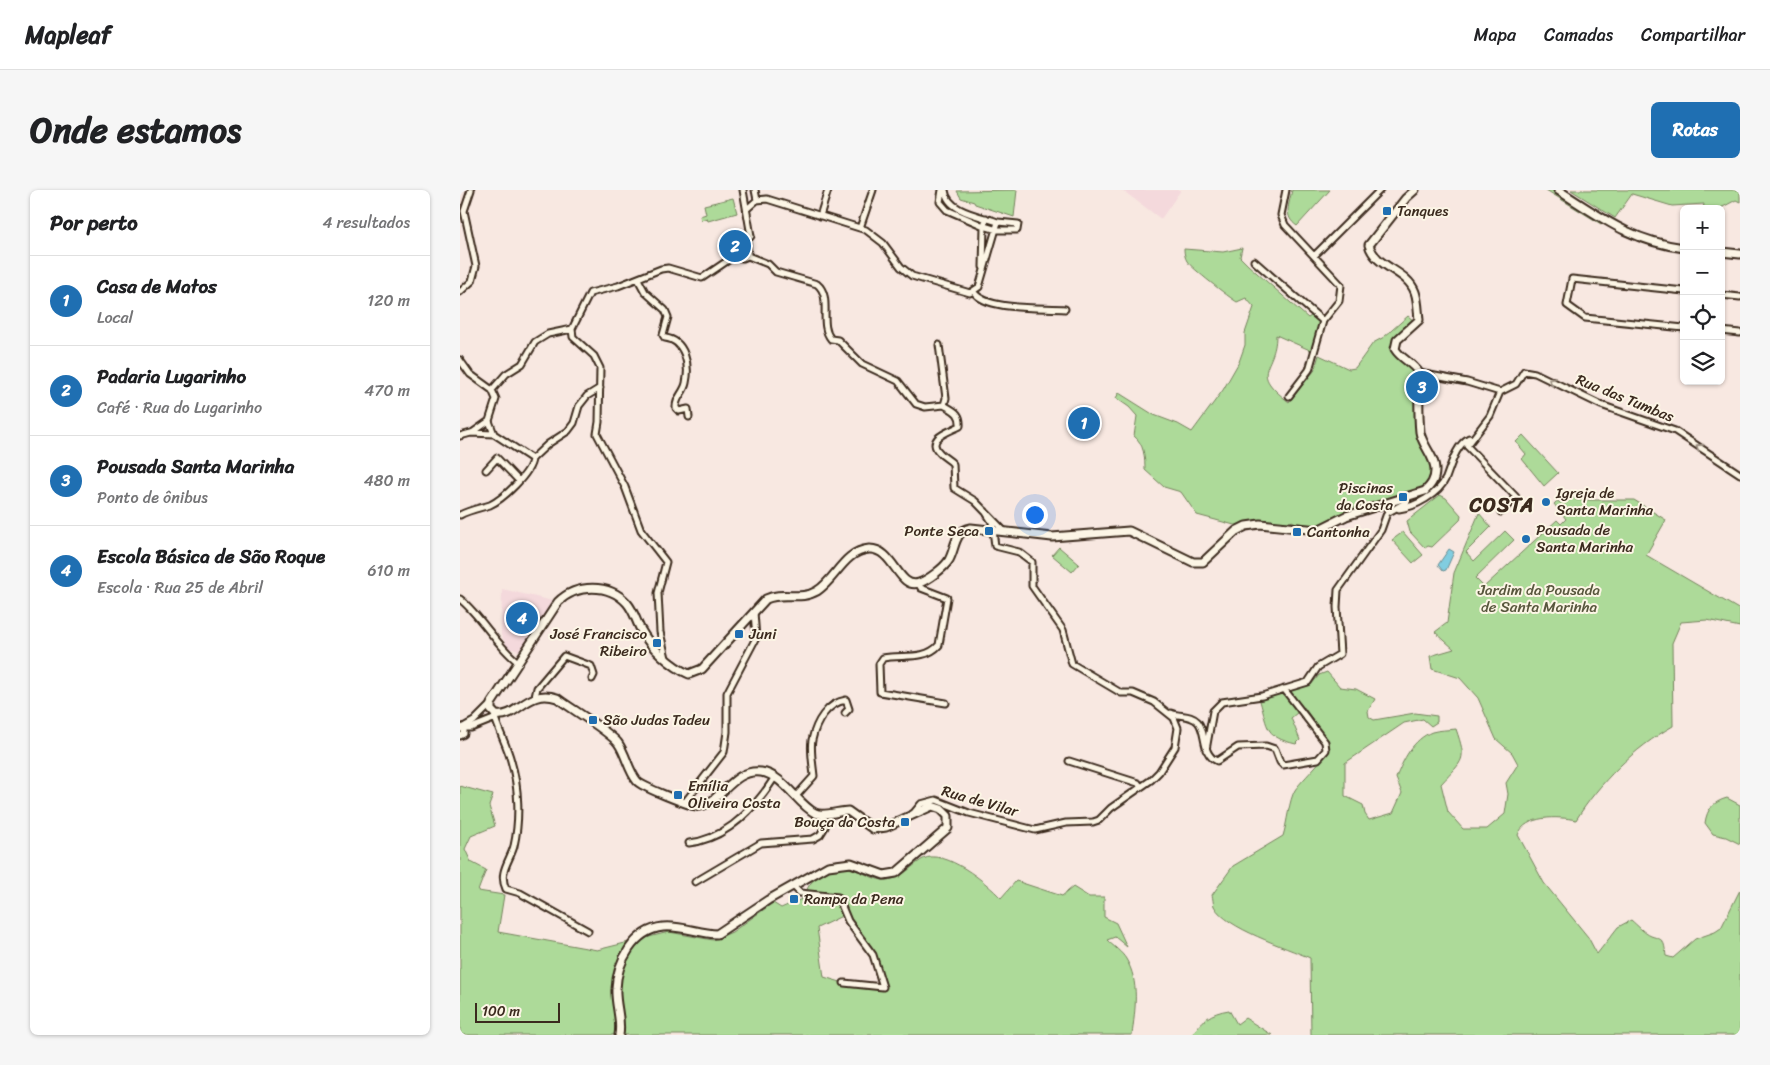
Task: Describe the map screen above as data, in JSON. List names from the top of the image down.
{
  "streets": {
    "street": ["Rua das Tumbas", "Rua de Vilar"]
  },
  "one_way": ["Rua das Tumbas"],
  "districts": ["COSTA"],
  "parks": ["Jardim da Pousada de Santa Marinha"],
  "places": {
    "transit": [
      "Tanques",
      "Piscinas da Costa",
      "Ponte Seca",
      "Cantonha",
      "Juni",
      "José Francisco Ribeiro",
      "São Judas Tadeu",
      "Emília Oliveira Costa",
      "Bouça da Costa",
      "Rampa da Pena"
    ],
    "other": ["Igreja de Santa Marinha", "Pousada de Santa Marinha"]
  },
  "scale_bar": "100 m",
  "page": {
    "header": "Mapleaf",
    "nav": ["Mapa", "Camadas", "Compartilhar"],
    "title": "Onde estamos",
    "buttons": "Rotas",
    "heading": ["Por perto", "4 resultados"],
    "map_buttons": ["+", "−"],
    "pins": [
      "2",
      "3",
      "1",
      "4"
    ],
    "list": [
      {
        "mark": "1",
        "name": "Casa de Matos",
        "note": "Local",
        "value": "120 m"
      },
      {
        "mark": "2",
        "name": "Padaria Lugarinho",
        "note": "Café · Rua do Lugarinho",
        "value": "470 m"
      },
      {
        "mark": "3",
        "name": "Pousada Santa Marinha",
        "note": "Ponto de ônibus",
        "value": "480 m"
      },
      {
        "mark": "4",
        "name": "Escola Básica de São Roque",
        "note": "Escola · Rua 25 de Abril",
        "value": "610 m"
      }
    ],
    "scale": "100 m"
  }
}
